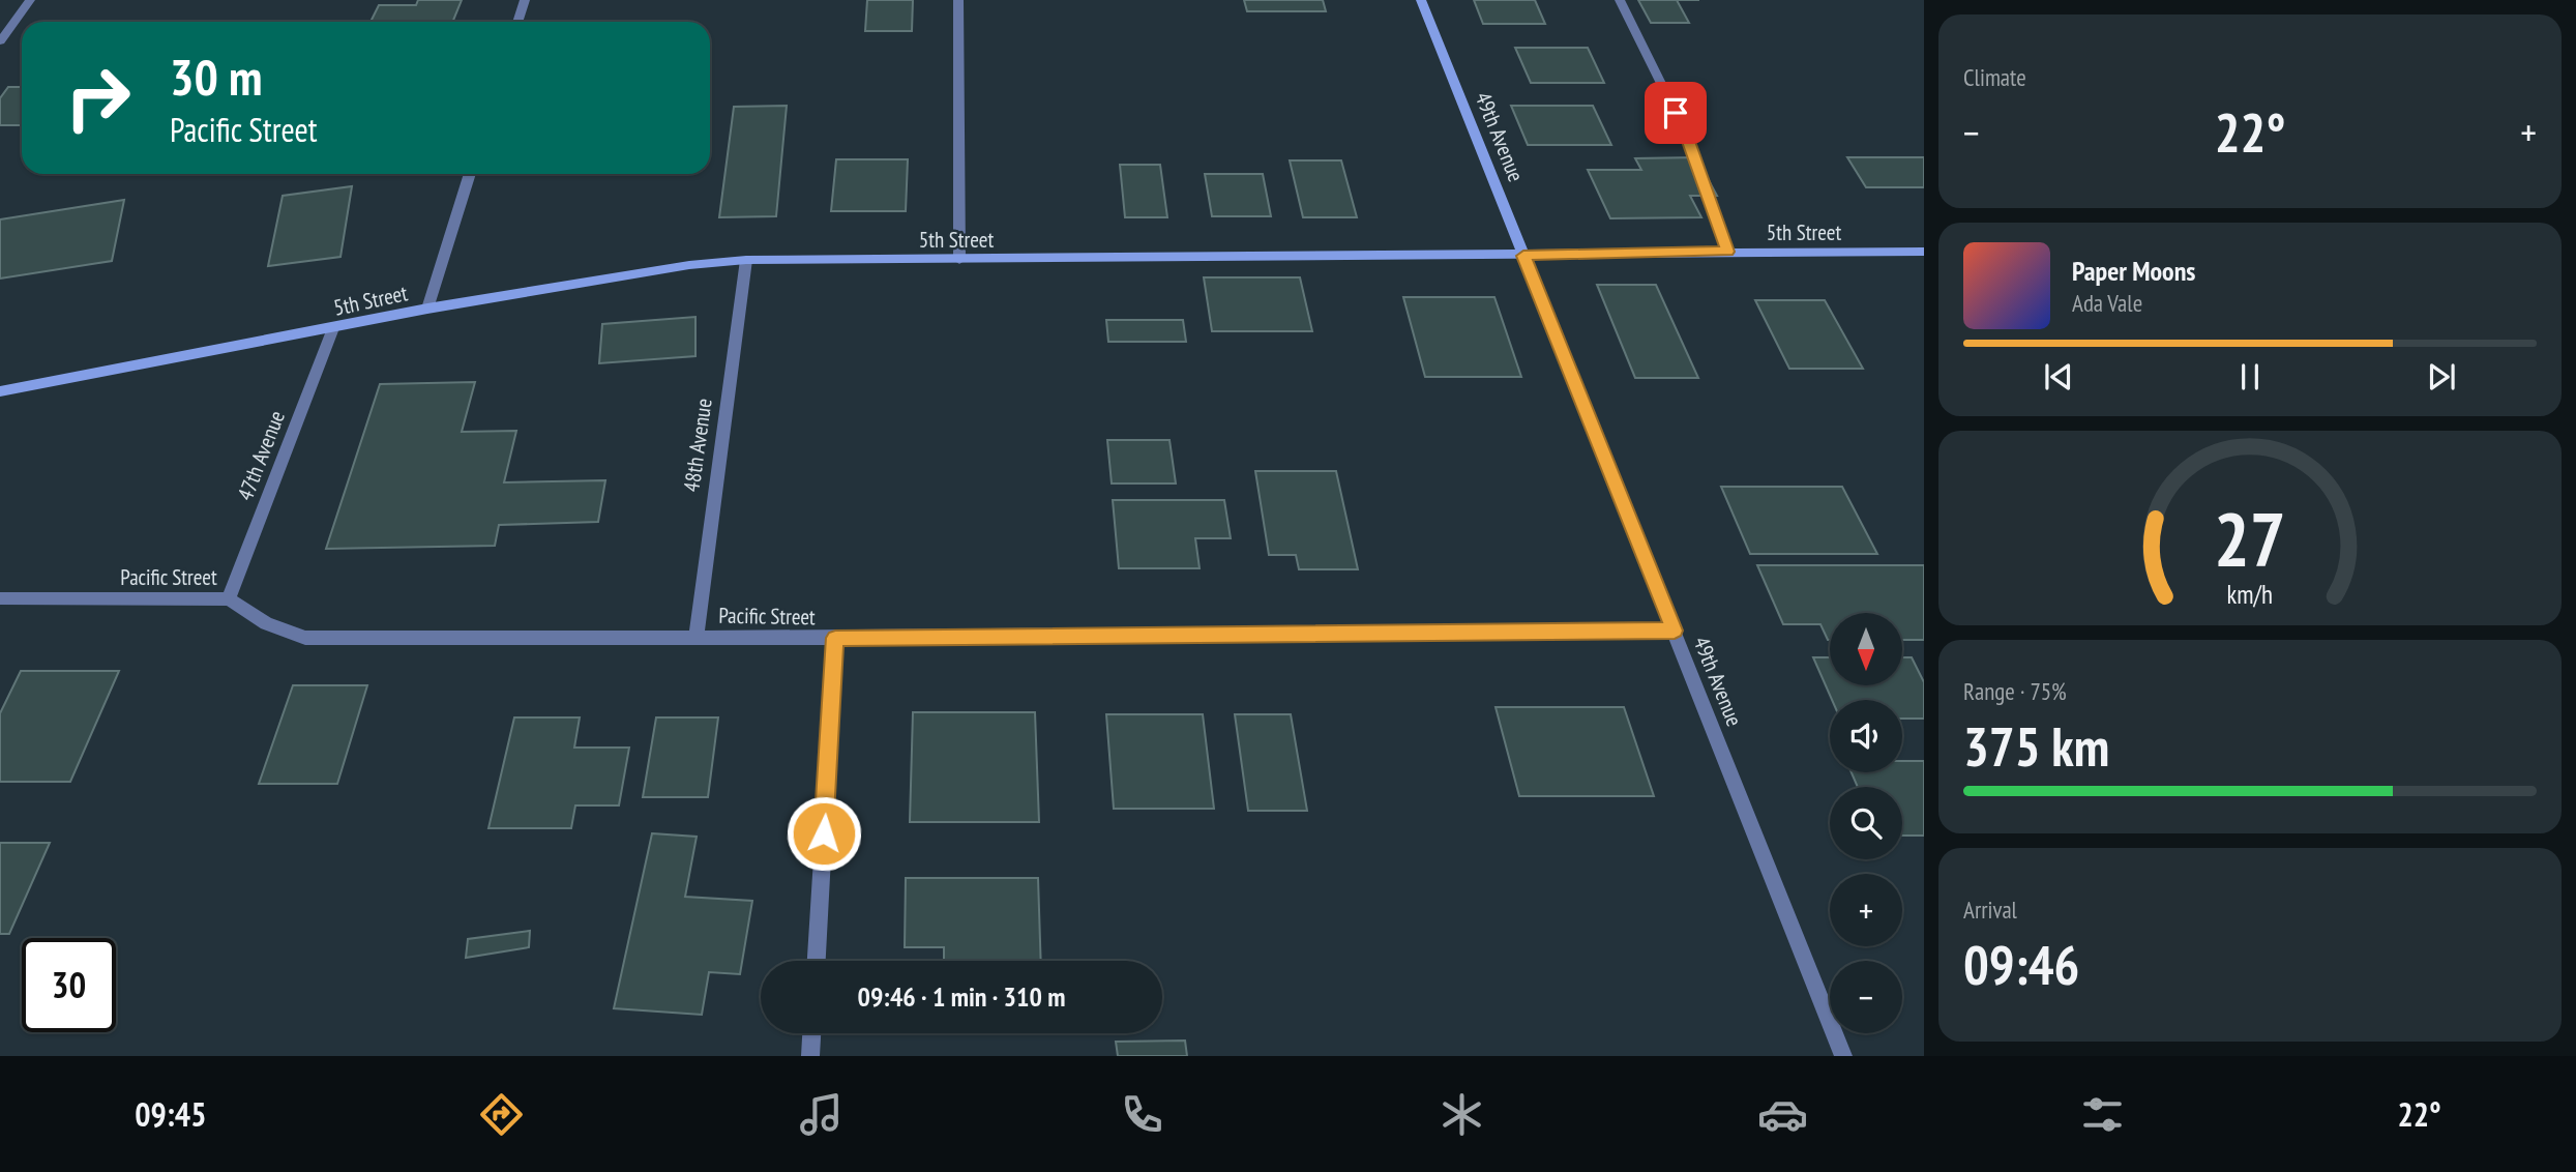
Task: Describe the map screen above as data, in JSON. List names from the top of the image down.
{
  "streets": {
    "street": [
      "49th Avenue",
      "5th Street",
      "48th Avenue",
      "47th Avenue",
      "Pacific Street"
    ]
  },
  "crossings": [
    ["49th Avenue", "5th Street"],
    ["49th Avenue", "Pacific Street"],
    ["5th Street", "48th Avenue"],
    ["5th Street", "47th Avenue"],
    ["48th Avenue", "Pacific Street"],
    ["47th Avenue", "Pacific Street"]
  ],
  "north": "bottom",
  "page": {
    "tile": [
      "Climate",
      ["Range · 75%", "375 km"],
      ["Arrival", "09:46"]
    ],
    "turn": ["30 m", "Pacific Street"],
    "heat": ["−", "22°", "+"],
    "song": ["Paper Moons", "Ada Vale"],
    "map_buttons": ["+", "−"],
    "limit": "30",
    "trip": "09:46 · 1 min · 310 m",
    "tabs": ["09:45", "22°"],
    "gauge": ["27", "km/h"]
  }
}
